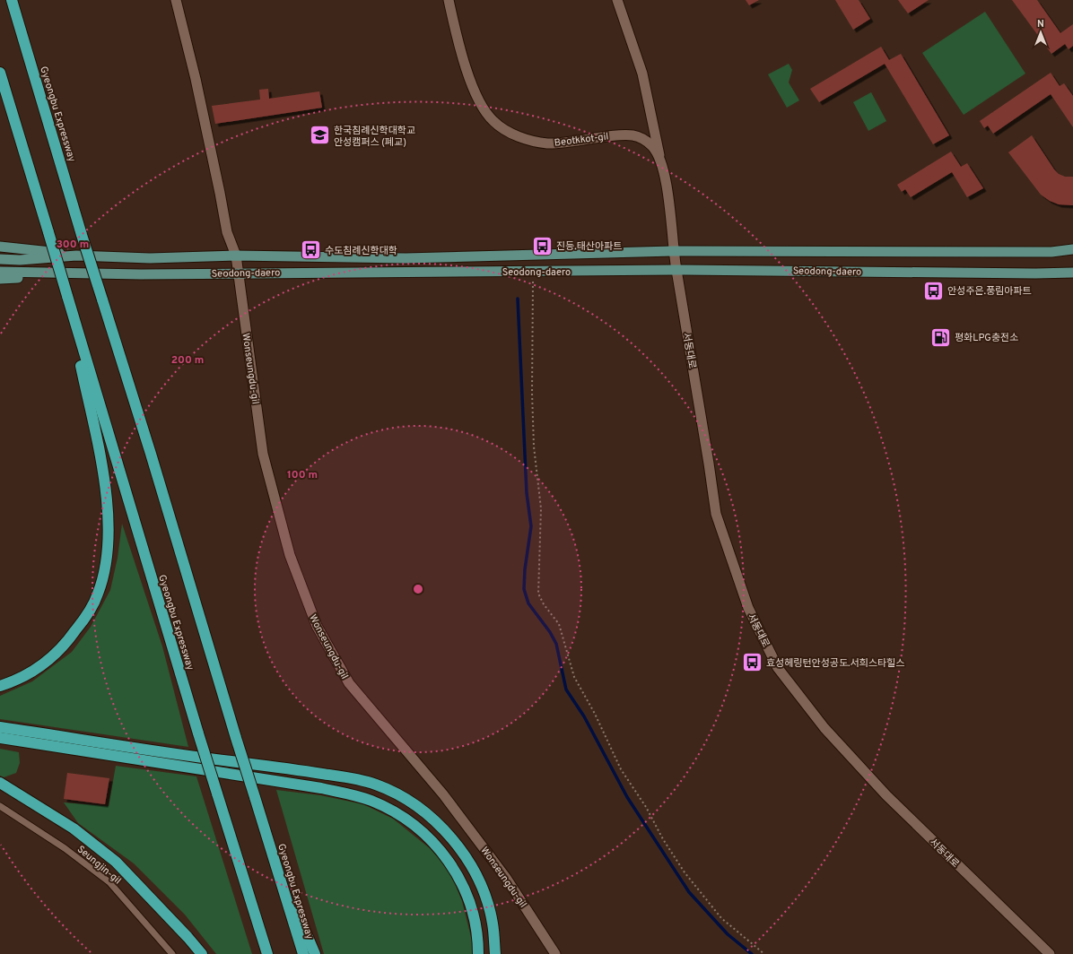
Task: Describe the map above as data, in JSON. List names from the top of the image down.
{
  "streets": {
    "highway": ["Gyeongbu Expressway"],
    "main road": ["Seodong-daero"],
    "street": ["Beotkkot-gil", "서동대로", "Wonseungdu-gil"],
    "lane": ["Seungjin-gil"]
  },
  "crossings": [
    ["Beotkkot-gil", "Seodong-daero"],
    ["Beotkkot-gil", "서동대로"],
    ["Seodong-daero", "서동대로"],
    ["Seodong-daero", "Wonseungdu-gil"]
  ],
  "places": {
    "school or university": ["한국침례신학대학교 안성캠퍼스 (폐교)"],
    "bus stop": [
      "진등.태산아파트",
      "수도침례신학대학",
      "안성주은.풍림아파트",
      "효성헤링턴안성공도.서희스타힐스"
    ],
    "fuel station": ["평화LPG충전소"]
  },
  "north": "top",
  "rings": ["300 m", "200 m", "100 m"]
}
